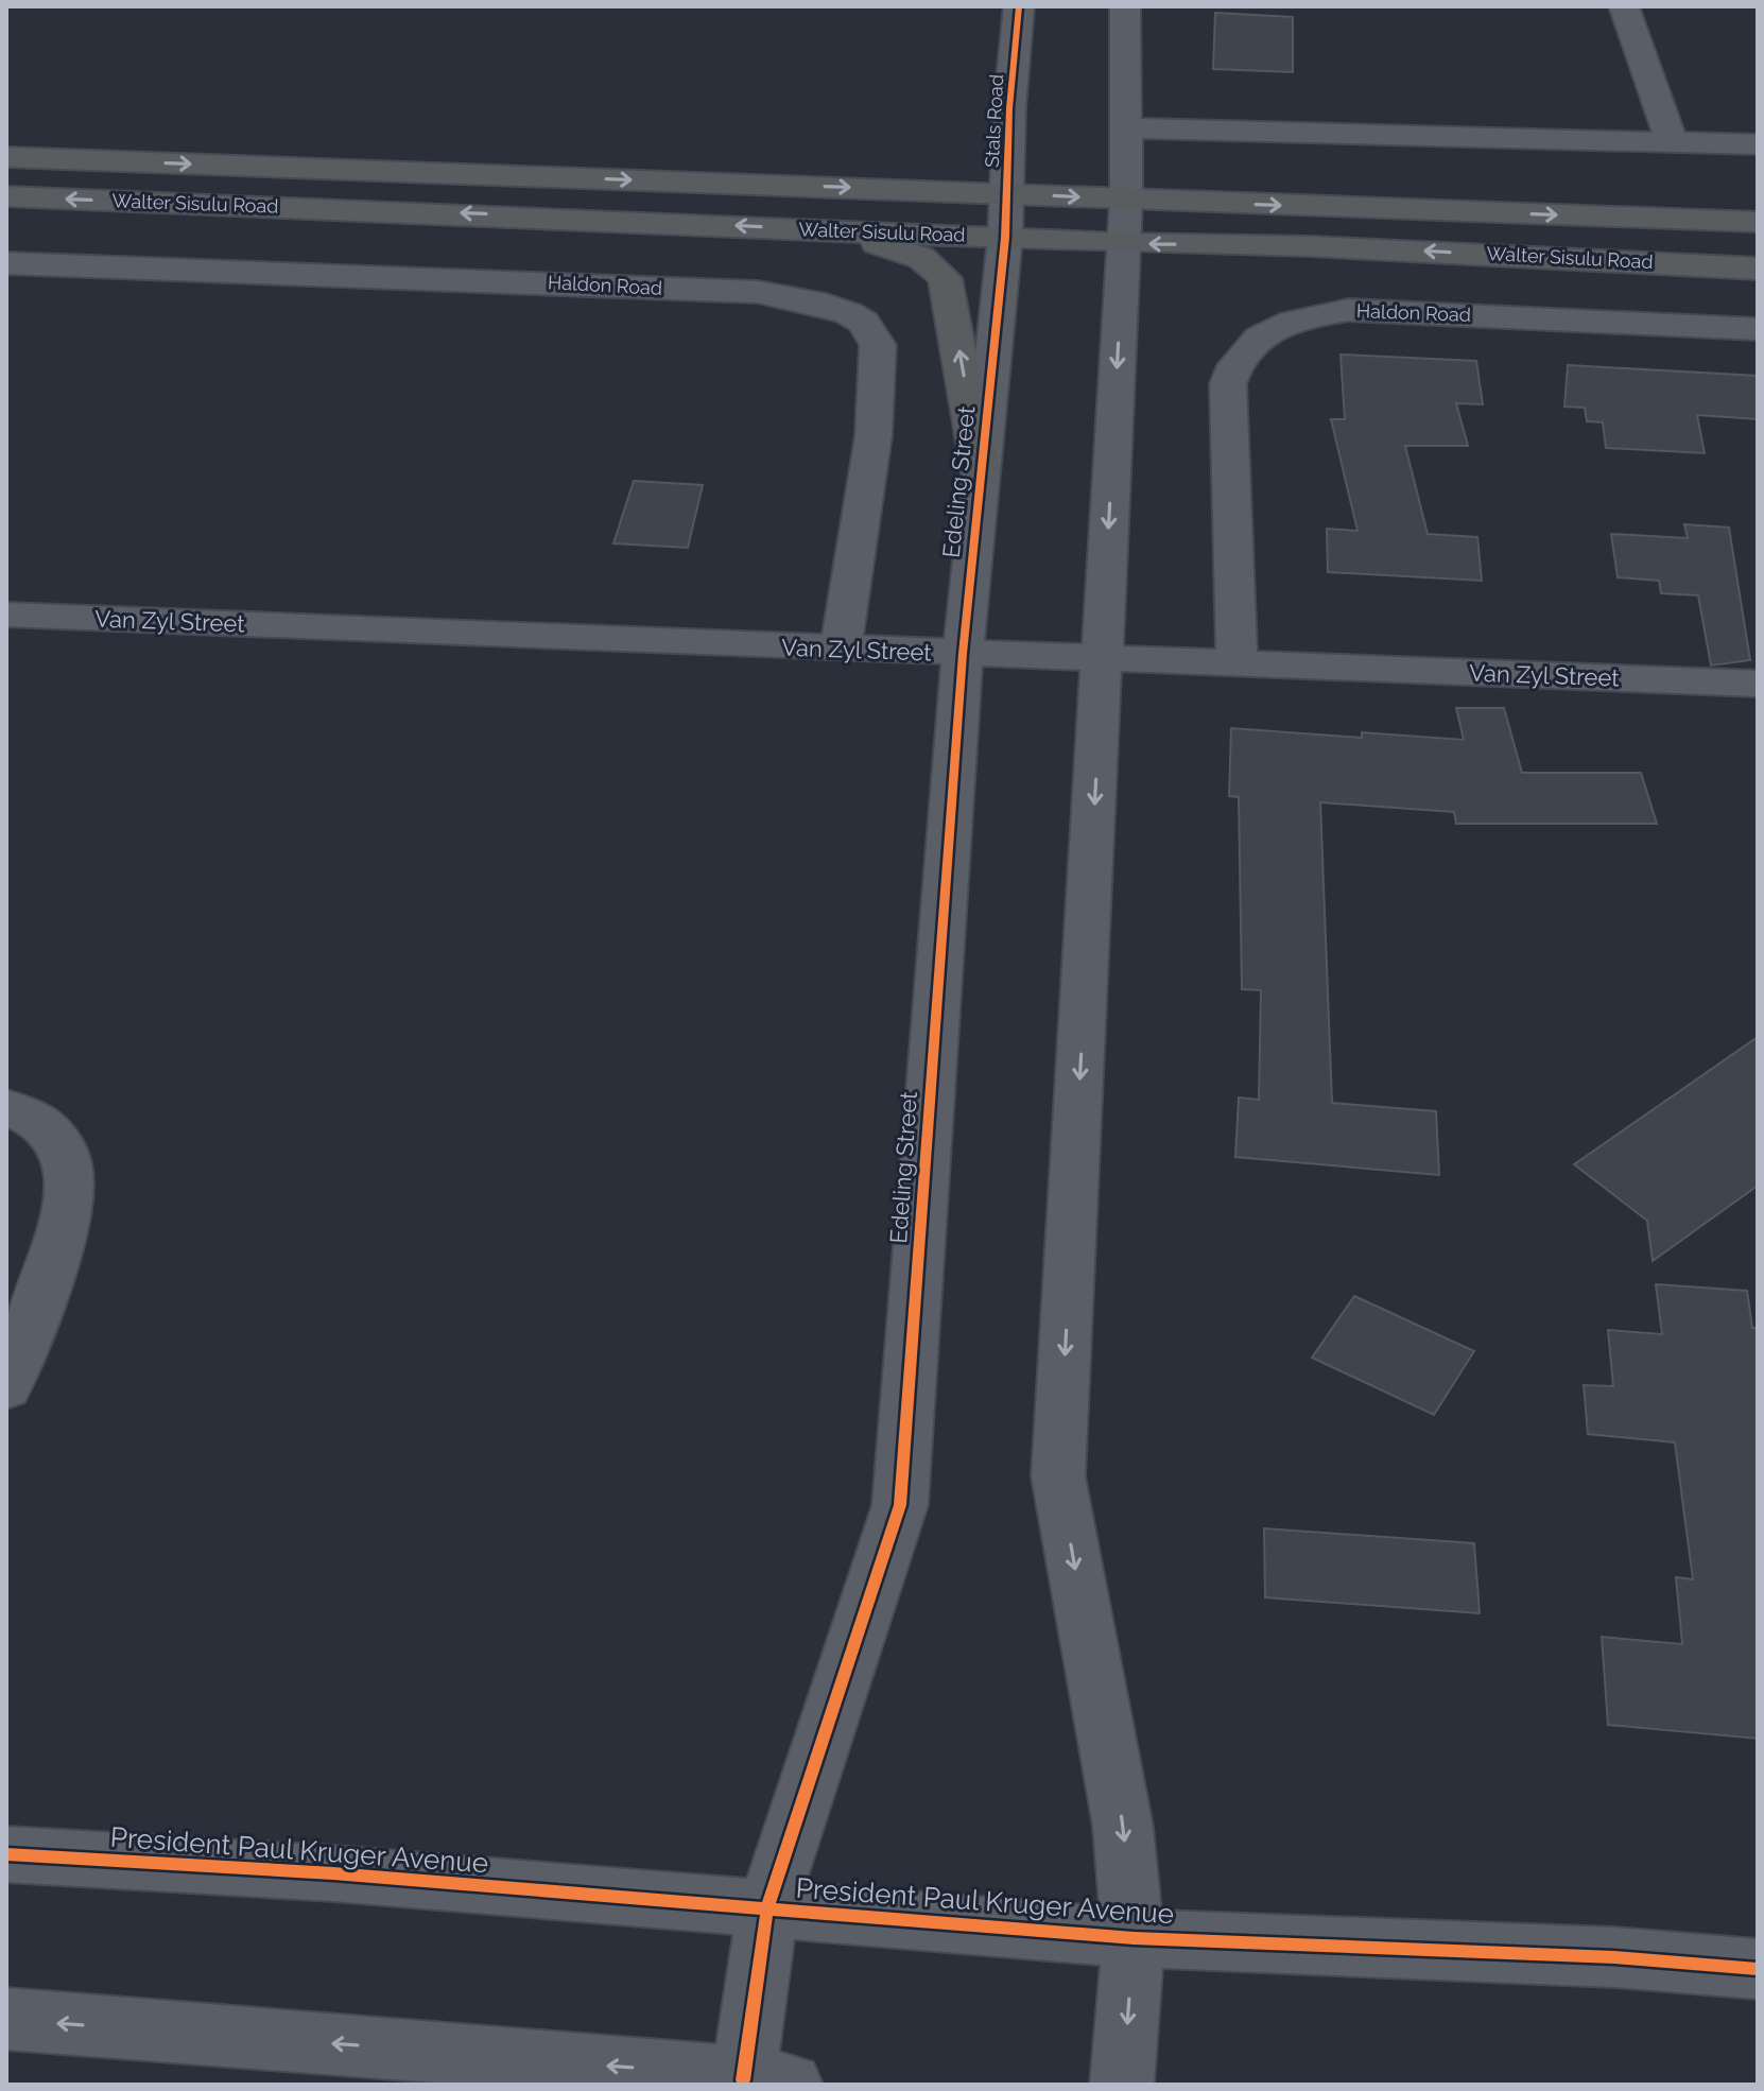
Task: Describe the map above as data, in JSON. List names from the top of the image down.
{
  "streets": {
    "highway": ["Walter Sisulu Road"],
    "street": [
      "Stals Road",
      "Haldon Road",
      "Edeling Street",
      "Van Zyl Street",
      "President Paul Kruger Avenue"
    ]
  },
  "crossings": [
    ["Stals Road", "Walter Sisulu Road"],
    ["Stals Road", "Edeling Street"],
    ["Walter Sisulu Road", "Edeling Street"],
    ["Haldon Road", "Van Zyl Street"],
    ["Edeling Street", "Van Zyl Street"],
    ["Edeling Street", "President Paul Kruger Avenue"]
  ]
}
